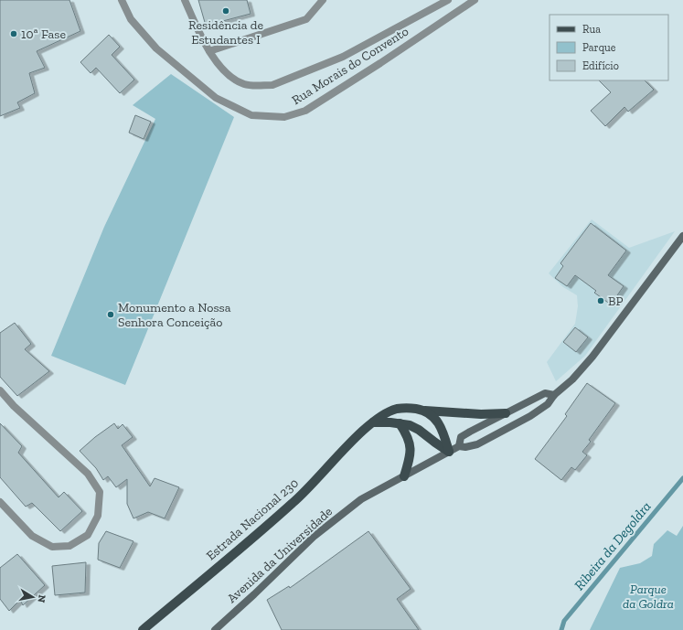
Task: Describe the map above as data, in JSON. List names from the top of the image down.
{
  "streets": {
    "main road": ["Estrada Nacional 230", "Avenida da Universidade"],
    "street": ["Rua Morais do Convento"]
  },
  "crossings": [
    ["Estrada Nacional 230", "Avenida da Universidade"]
  ],
  "water": ["Ribeira da Degoldra"],
  "parks": ["Parque da Goldra"],
  "places": [
    "Residência de Estudantes I",
    "10ª Fase",
    "BP",
    "Monumento a Nossa Senhora Conceição"
  ],
  "legend": ["Rua", "Parque", "Edifício"],
  "north": "right"
}
